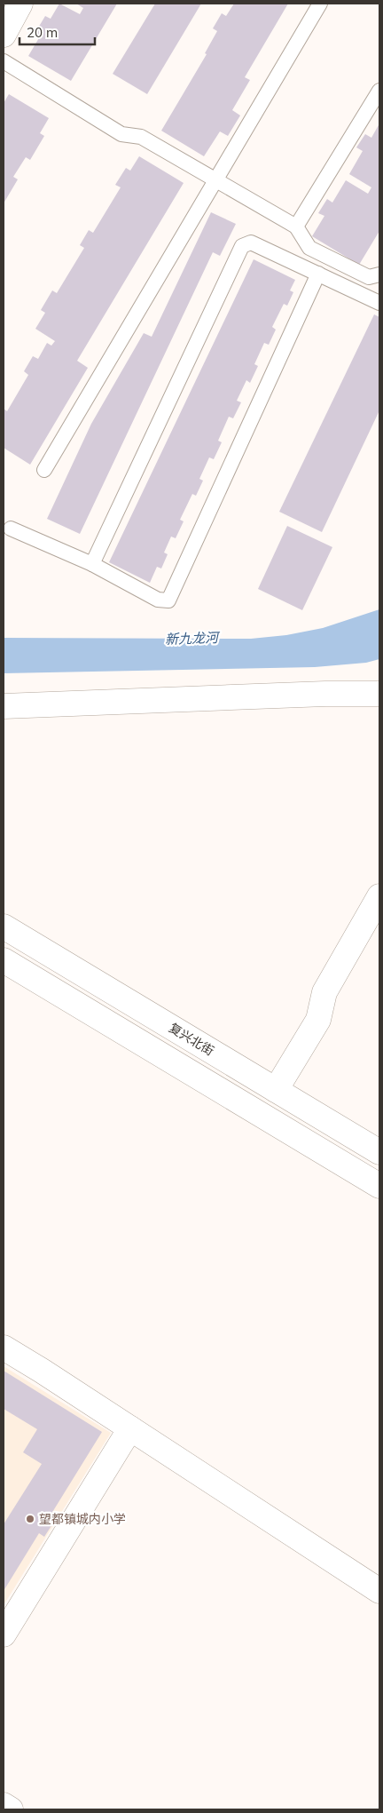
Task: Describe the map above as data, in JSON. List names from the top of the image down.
{
  "streets": {
    "street": ["复兴北街"]
  },
  "water": ["新九龙河"],
  "places": ["望都镇城内小学"],
  "scale_bar": "20 m"
}
